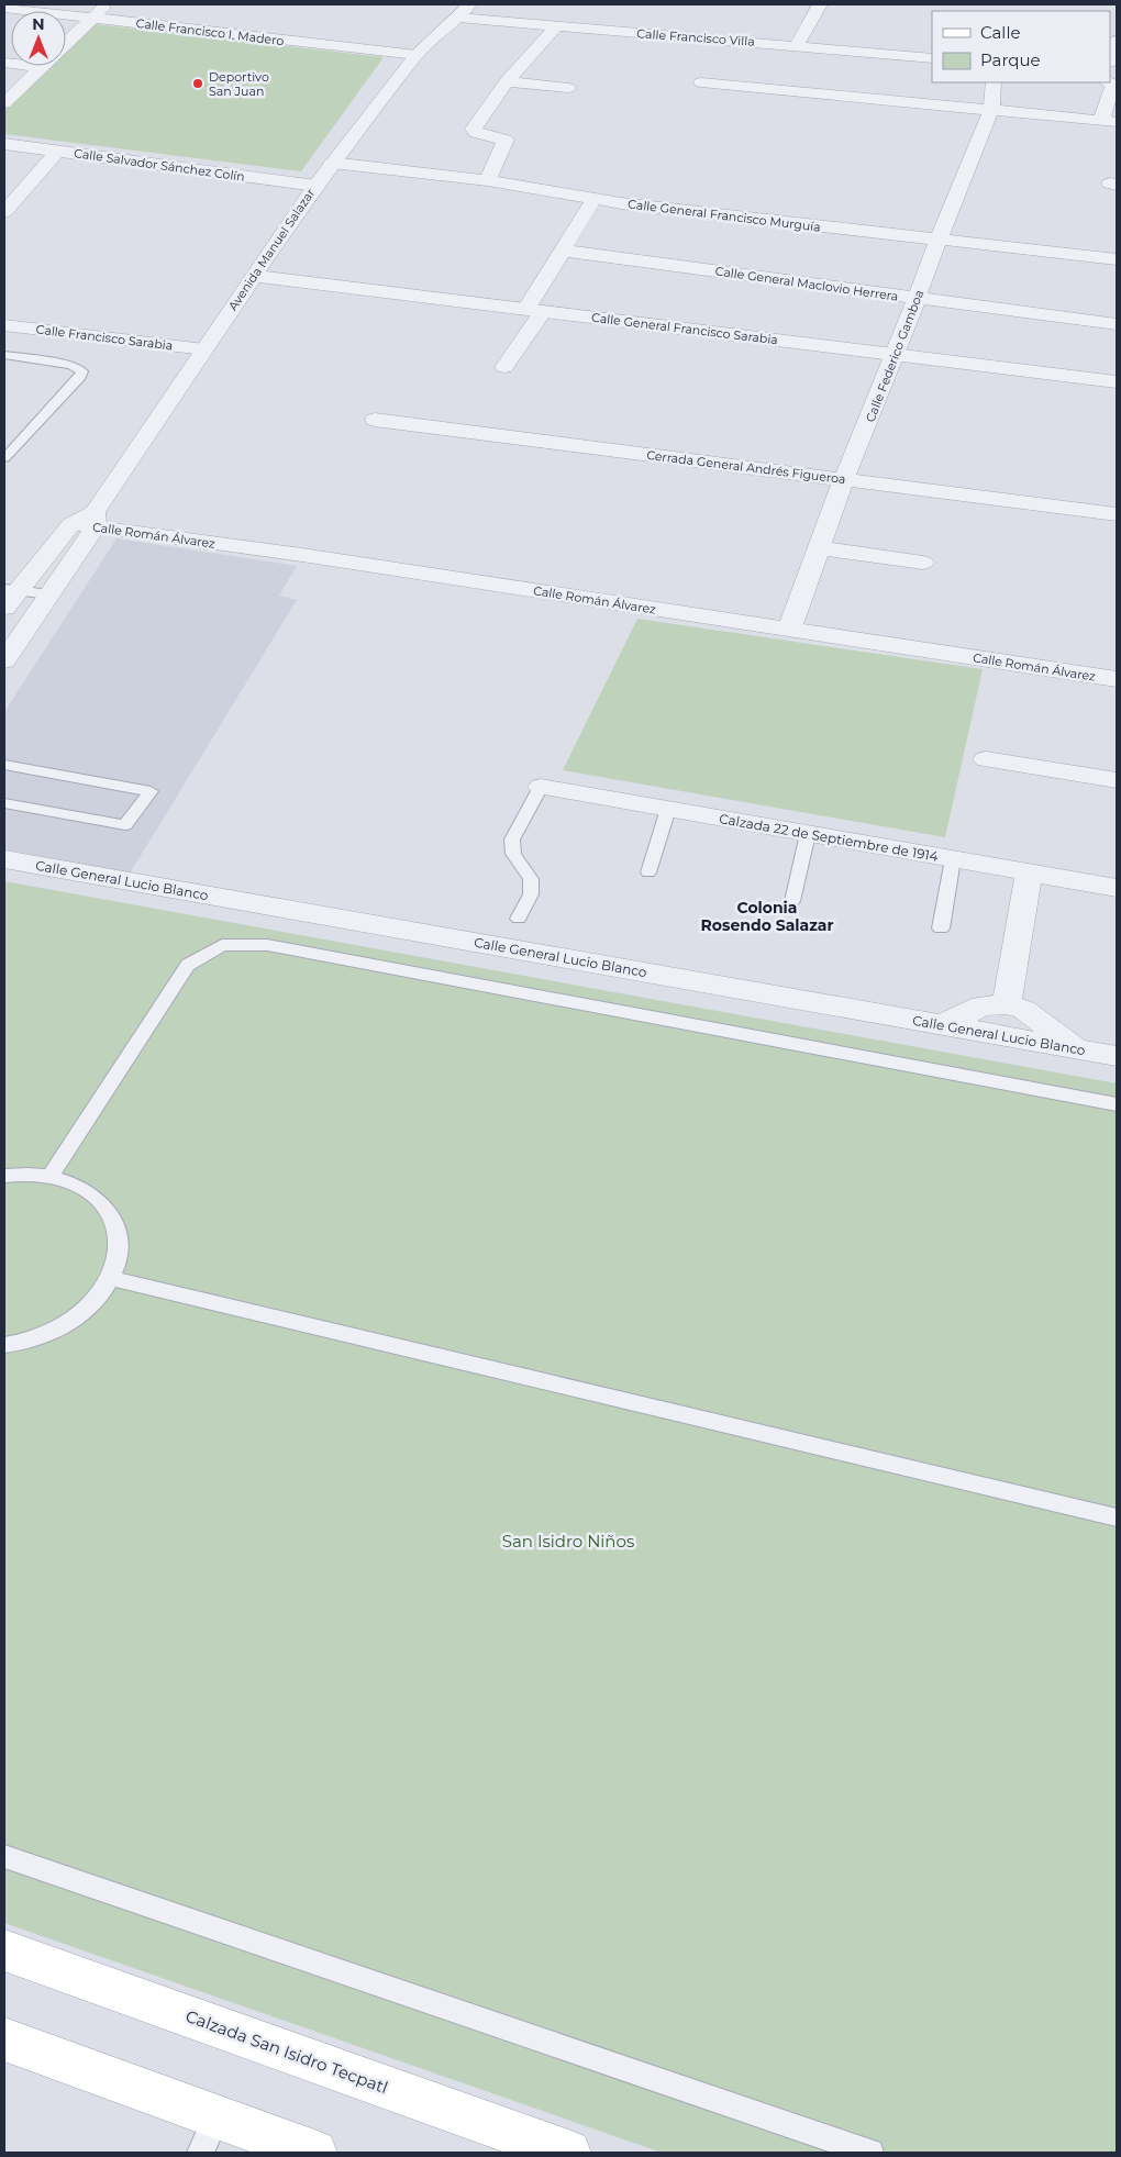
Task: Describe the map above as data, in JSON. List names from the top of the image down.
{
  "streets": {
    "main road": ["Calzada San Isidro Tecpatl"],
    "street": [
      "Calle Francisco I. Madero",
      "Calle Francisco Villa",
      "Calle Salvador Sánchez Colín",
      "Calle General Francisco Murguía",
      "Avenida Manuel Salazar",
      "Calle General Maclovio Herrera",
      "Calle General Francisco Sarabia",
      "Calle Francisco Sarabia",
      "Calle Federico Gamboa",
      "Cerrada General Andrés Figueroa",
      "Calle Román Álvarez",
      "Calzada 22 de Septiembre de 1914",
      "Calle General Lucio Blanco"
    ]
  },
  "crossings": [
    ["Calle Francisco I. Madero", "Avenida Manuel Salazar"],
    ["Calle Francisco Villa", "Avenida Manuel Salazar"],
    ["Calle Salvador Sánchez Colín", "Avenida Manuel Salazar"],
    ["Calle General Francisco Murguía", "Avenida Manuel Salazar"],
    ["Calle General Francisco Murguía", "Calle Federico Gamboa"],
    ["Avenida Manuel Salazar", "Calle General Francisco Sarabia"],
    ["Avenida Manuel Salazar", "Calle Francisco Sarabia"],
    ["Avenida Manuel Salazar", "Calle Román Álvarez"],
    ["Calle General Maclovio Herrera", "Calle Federico Gamboa"],
    ["Calle General Francisco Sarabia", "Calle Federico Gamboa"],
    ["Calle Federico Gamboa", "Cerrada General Andrés Figueroa"],
    ["Calle Federico Gamboa", "Calle Román Álvarez"]
  ],
  "districts": ["Colonia Rosendo Salazar"],
  "parks": ["San Isidro Niños"],
  "places": ["Deportivo San Juan"],
  "legend": ["Calle", "Parque"],
  "north": "top"
}
